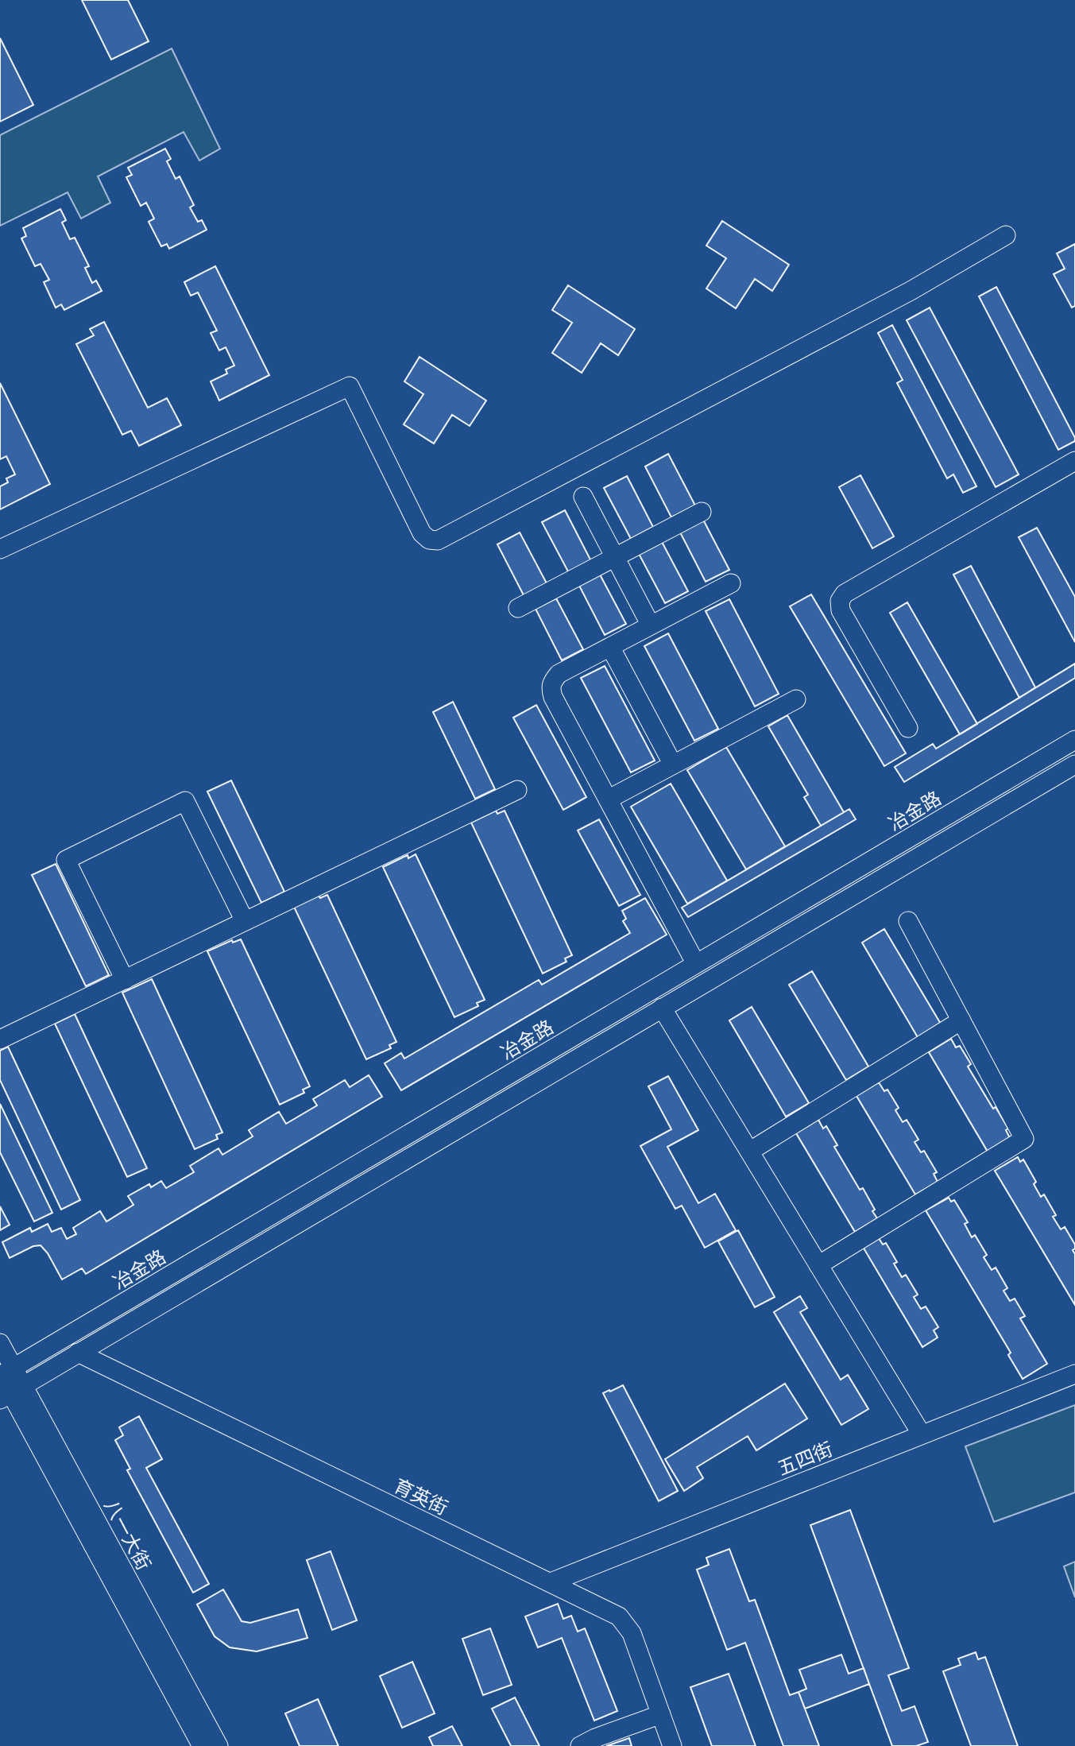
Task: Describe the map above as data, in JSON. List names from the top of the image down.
{
  "streets": {
    "street": [
      "冶金路",
      "五四街",
      "育英街",
      "八一大街"
    ]
  },
  "crossings": [
    ["冶金路", "八一大街"],
    ["五四街", "育英街"]
  ]
}
